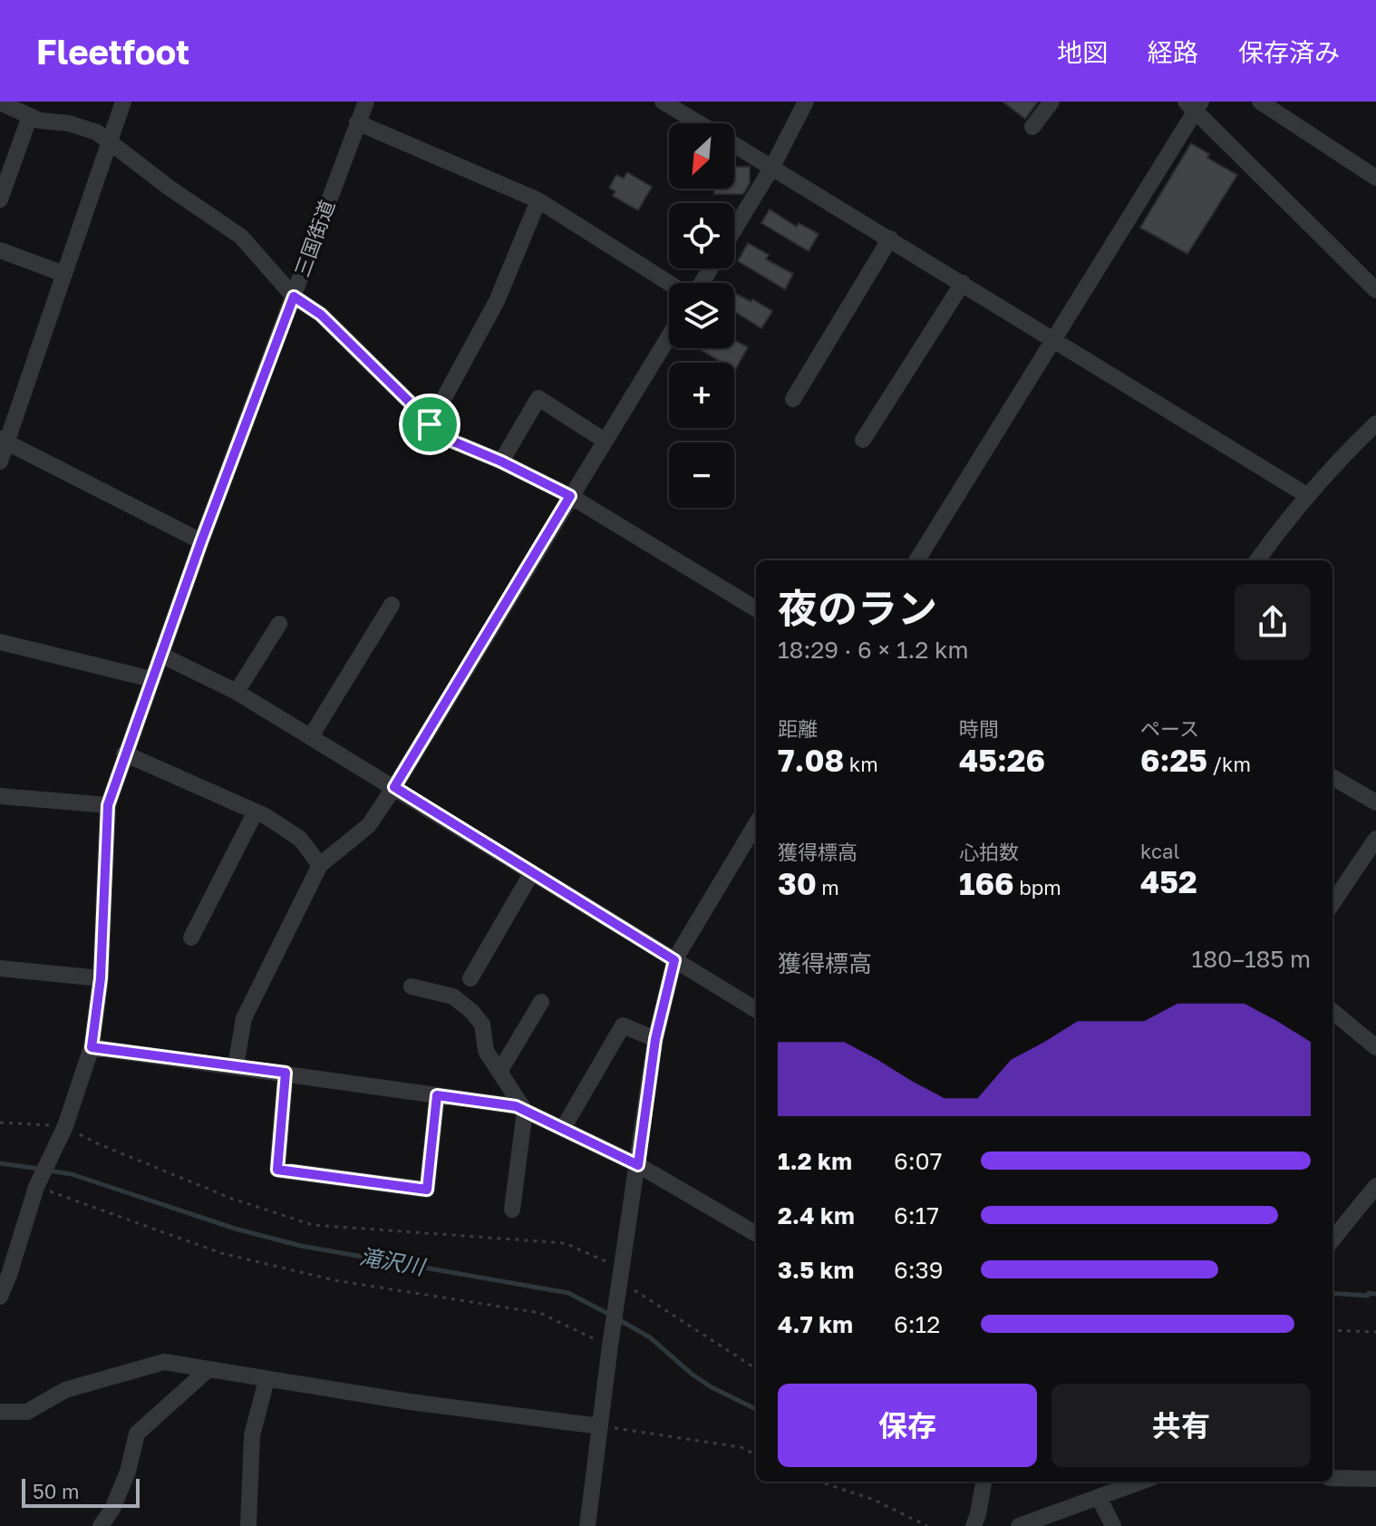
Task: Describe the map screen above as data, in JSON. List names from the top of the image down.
{
  "streets": {
    "street": ["三国街道"]
  },
  "water": ["滝沢川"],
  "scale_bar": "50 m",
  "north": "bottom left",
  "page": {
    "header": "Fleetfoot",
    "nav": ["地図", "経路", "保存済み"],
    "map_buttons": ["+", "−"],
    "heading": ["夜のラン", "18:29 · 6 × 1.2 km"],
    "stats": [
      ["距離", "7.08 km"],
      ["時間", "45:26"],
      ["ペース", "6:25 /km"],
      ["獲得標高", "30 m"],
      ["心拍数", "166 bpm"],
      ["kcal", "452"]
    ],
    "chart": ["獲得標高", "180–185 m"],
    "list": [
      {
        "name": "1.2 km",
        "note": "6:07"
      },
      {
        "name": "2.4 km",
        "note": "6:17"
      },
      {
        "name": "3.5 km",
        "note": "6:39"
      },
      {
        "name": "4.7 km",
        "note": "6:12"
      }
    ],
    "buttons": ["保存", "共有"],
    "scale": "50 m"
  }
}
